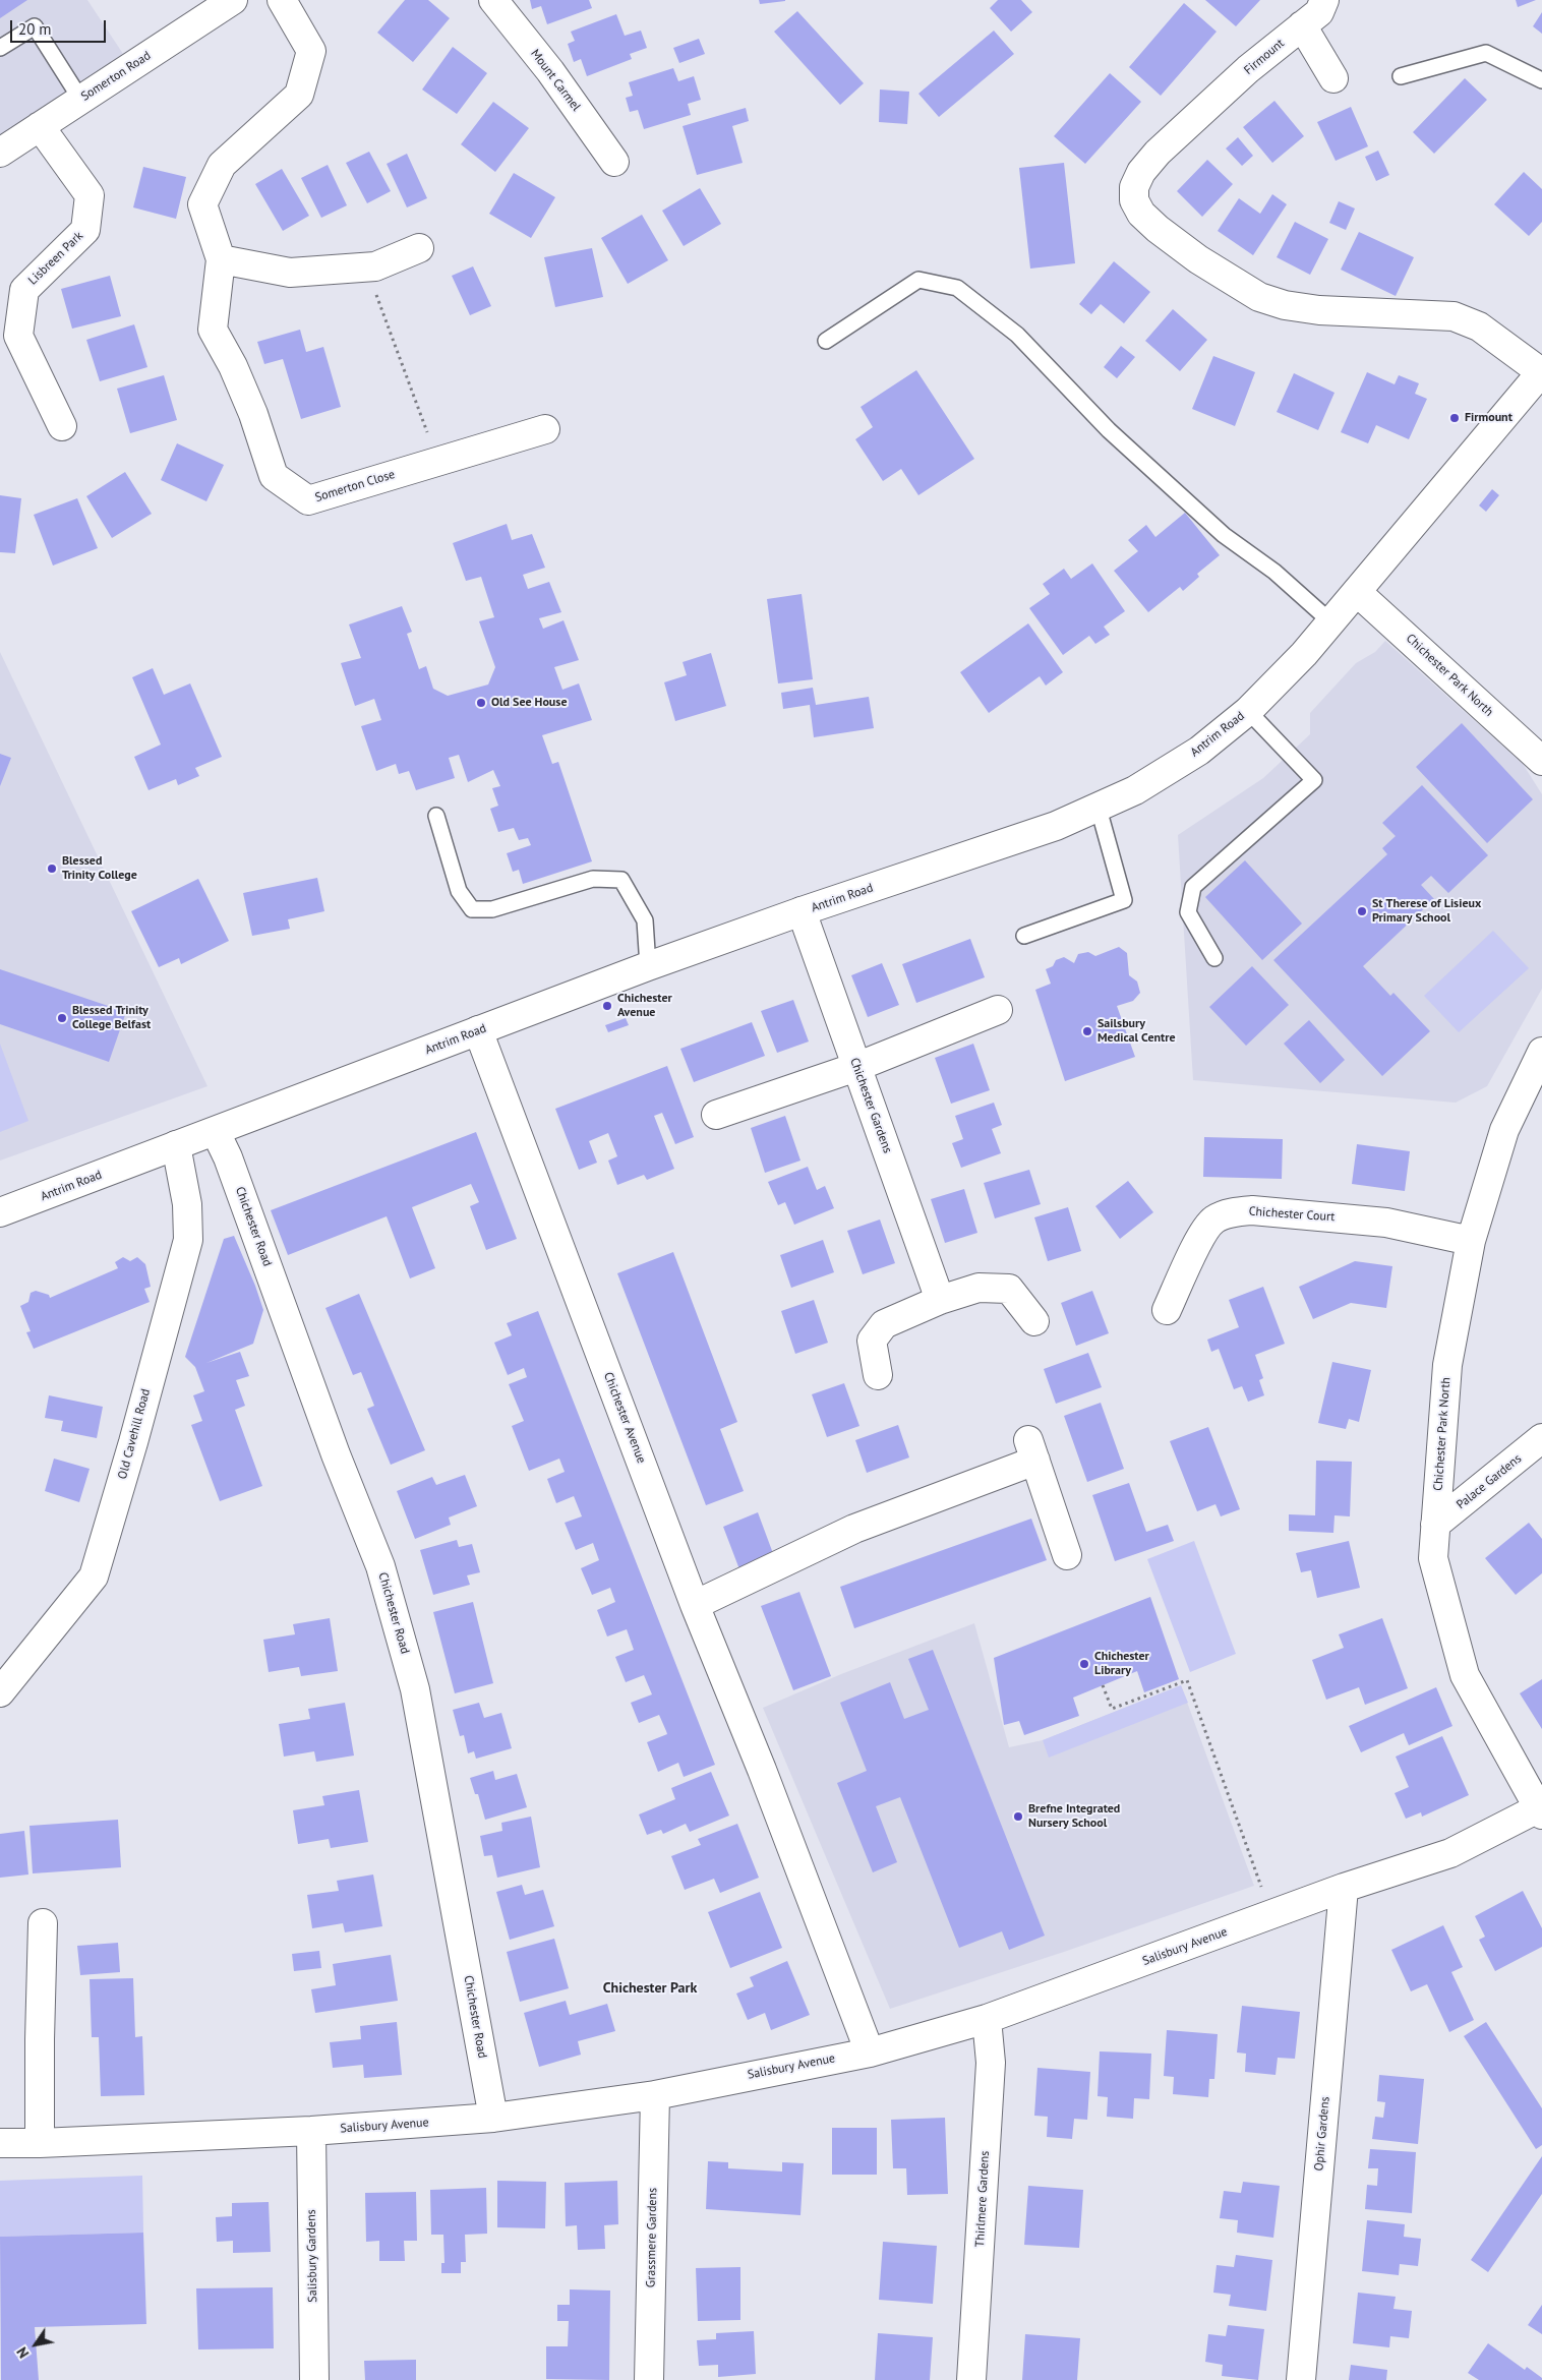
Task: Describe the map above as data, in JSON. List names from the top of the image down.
{
  "streets": {
    "street": [
      "Firmount",
      "Somerton Road",
      "Mount Carmel",
      "Lisbreen Park",
      "Somerton Close",
      "Chichester Park North",
      "Antrim Road",
      "Chichester Gardens",
      "Chichester Court",
      "Chichester Road",
      "Chichester Avenue",
      "Old Cavehill Road",
      "Palace Gardens",
      "Salisbury Avenue",
      "Ophir Gardens",
      "Thirlmere Gardens",
      "Grassmere Gardens",
      "Salisbury Gardens"
    ]
  },
  "crossings": [
    ["Firmount", "Antrim Road"],
    ["Somerton Road", "Lisbreen Park"],
    ["Chichester Park North", "Antrim Road"],
    ["Chichester Park North", "Chichester Court"],
    ["Chichester Park North", "Palace Gardens"],
    ["Chichester Park North", "Salisbury Avenue"],
    ["Antrim Road", "Chichester Gardens"],
    ["Antrim Road", "Chichester Road"],
    ["Antrim Road", "Chichester Avenue"],
    ["Antrim Road", "Old Cavehill Road"],
    ["Chichester Road", "Salisbury Avenue"],
    ["Chichester Avenue", "Salisbury Avenue"],
    ["Salisbury Avenue", "Ophir Gardens"],
    ["Salisbury Avenue", "Thirlmere Gardens"],
    ["Salisbury Avenue", "Grassmere Gardens"],
    ["Salisbury Avenue", "Salisbury Gardens"]
  ],
  "districts": ["Chichester Park"],
  "places": [
    "Firmount",
    "Old See House",
    "Blessed Trinity College",
    "St Therese of Lisieux Primary School",
    "Chichester Avenue",
    "Blessed Trinity College Belfast",
    "Sailsbury Medical Centre",
    "Chichester Library",
    "Brefne Integrated Nursery School"
  ],
  "scale_bar": "20 m",
  "north": "bottom left"
}
